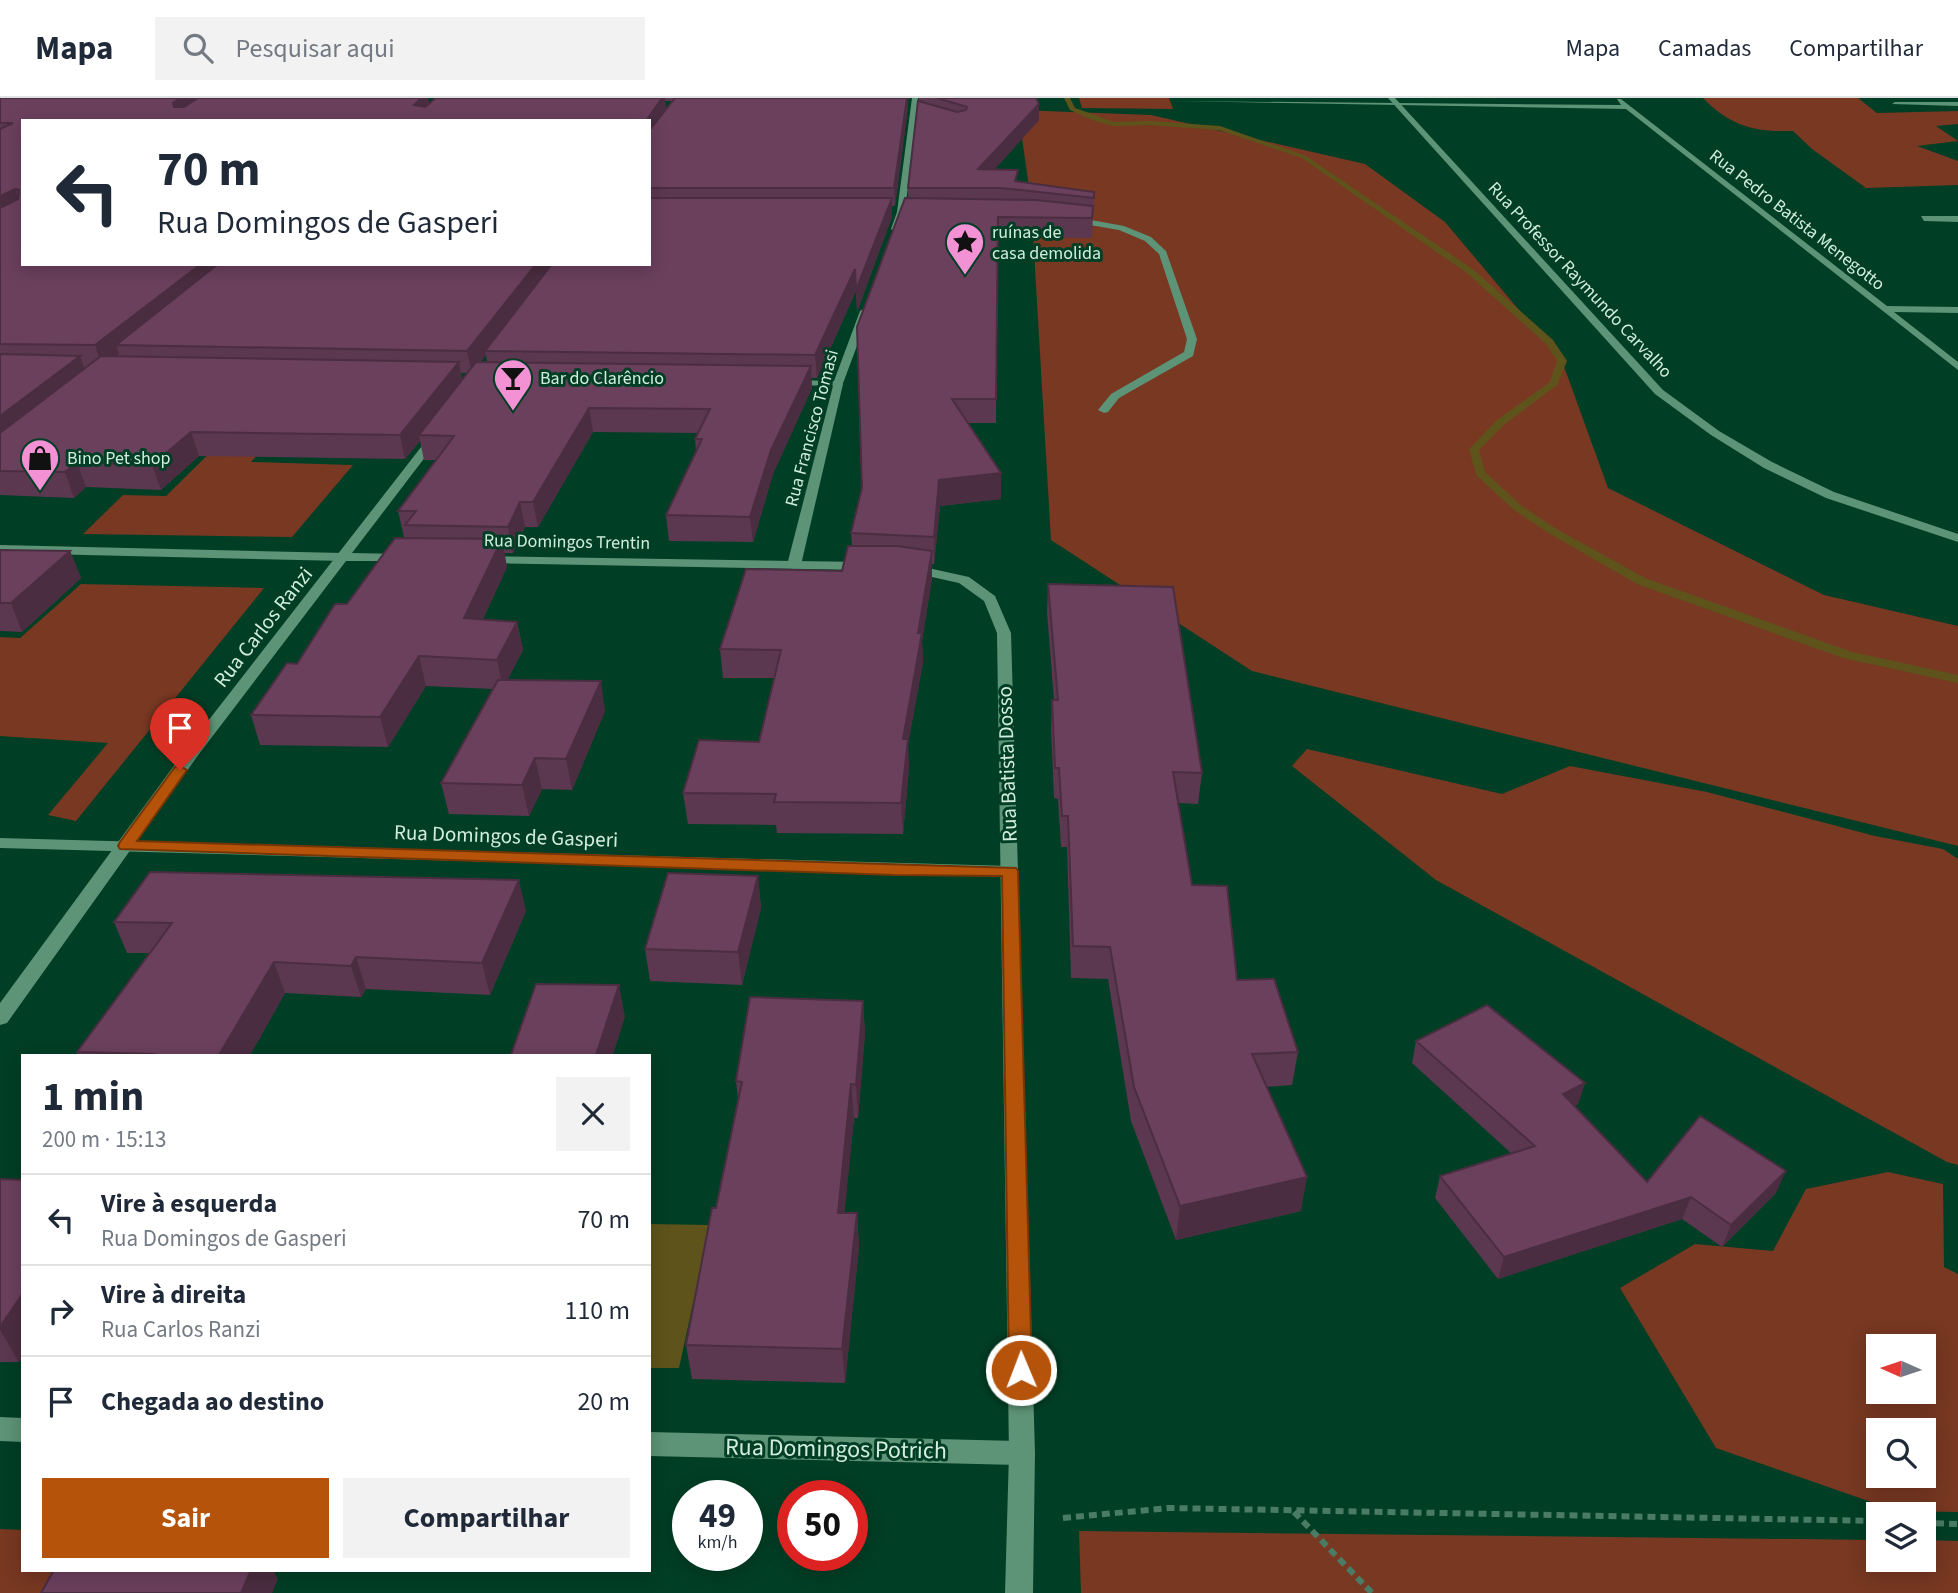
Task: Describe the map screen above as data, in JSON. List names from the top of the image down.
{
  "streets": {
    "street": [
      "Rua Pedro Batista Menegotto",
      "Rua Professor Raymundo Carvalho",
      "Rua Francisco Tomasi",
      "Rua Domingos Trentin",
      "Rua Carlos Ranzi",
      "Rua Batista Dosso",
      "Rua Domingos de Gasperi",
      "Rua Domingos Potrich"
    ]
  },
  "crossings": [
    ["Rua Francisco Tomasi", "Rua Domingos Trentin"],
    ["Rua Domingos Trentin", "Rua Batista Dosso"],
    ["Rua Carlos Ranzi", "Rua Domingos de Gasperi"],
    ["Rua Batista Dosso", "Rua Domingos de Gasperi"],
    ["Rua Batista Dosso", "Rua Domingos Potrich"]
  ],
  "places": {
    "place": ["ruínas de casa demolida"],
    "bar": ["Bar do Clarêncio"],
    "shop": ["Bino Pet shop"]
  },
  "north": "left",
  "page": {
    "header": "Mapa",
    "search": "Pesquisar aqui",
    "nav": ["Mapa", "Camadas", "Compartilhar"],
    "turn": ["70 m", "Rua Domingos de Gasperi"],
    "heading": ["1 min", "200 m · 15:13"],
    "list": [
      {
        "name": "Vire à esquerda",
        "note": "Rua Domingos de Gasperi",
        "value": "70 m"
      },
      {
        "name": "Vire à direita",
        "note": "Rua Carlos Ranzi",
        "value": "110 m"
      },
      {
        "name": "Chegada ao destino",
        "value": "20 m"
      }
    ],
    "buttons": ["Sair", "Compartilhar"],
    "speed": "49 km/h",
    "limit": "50"
  }
}
